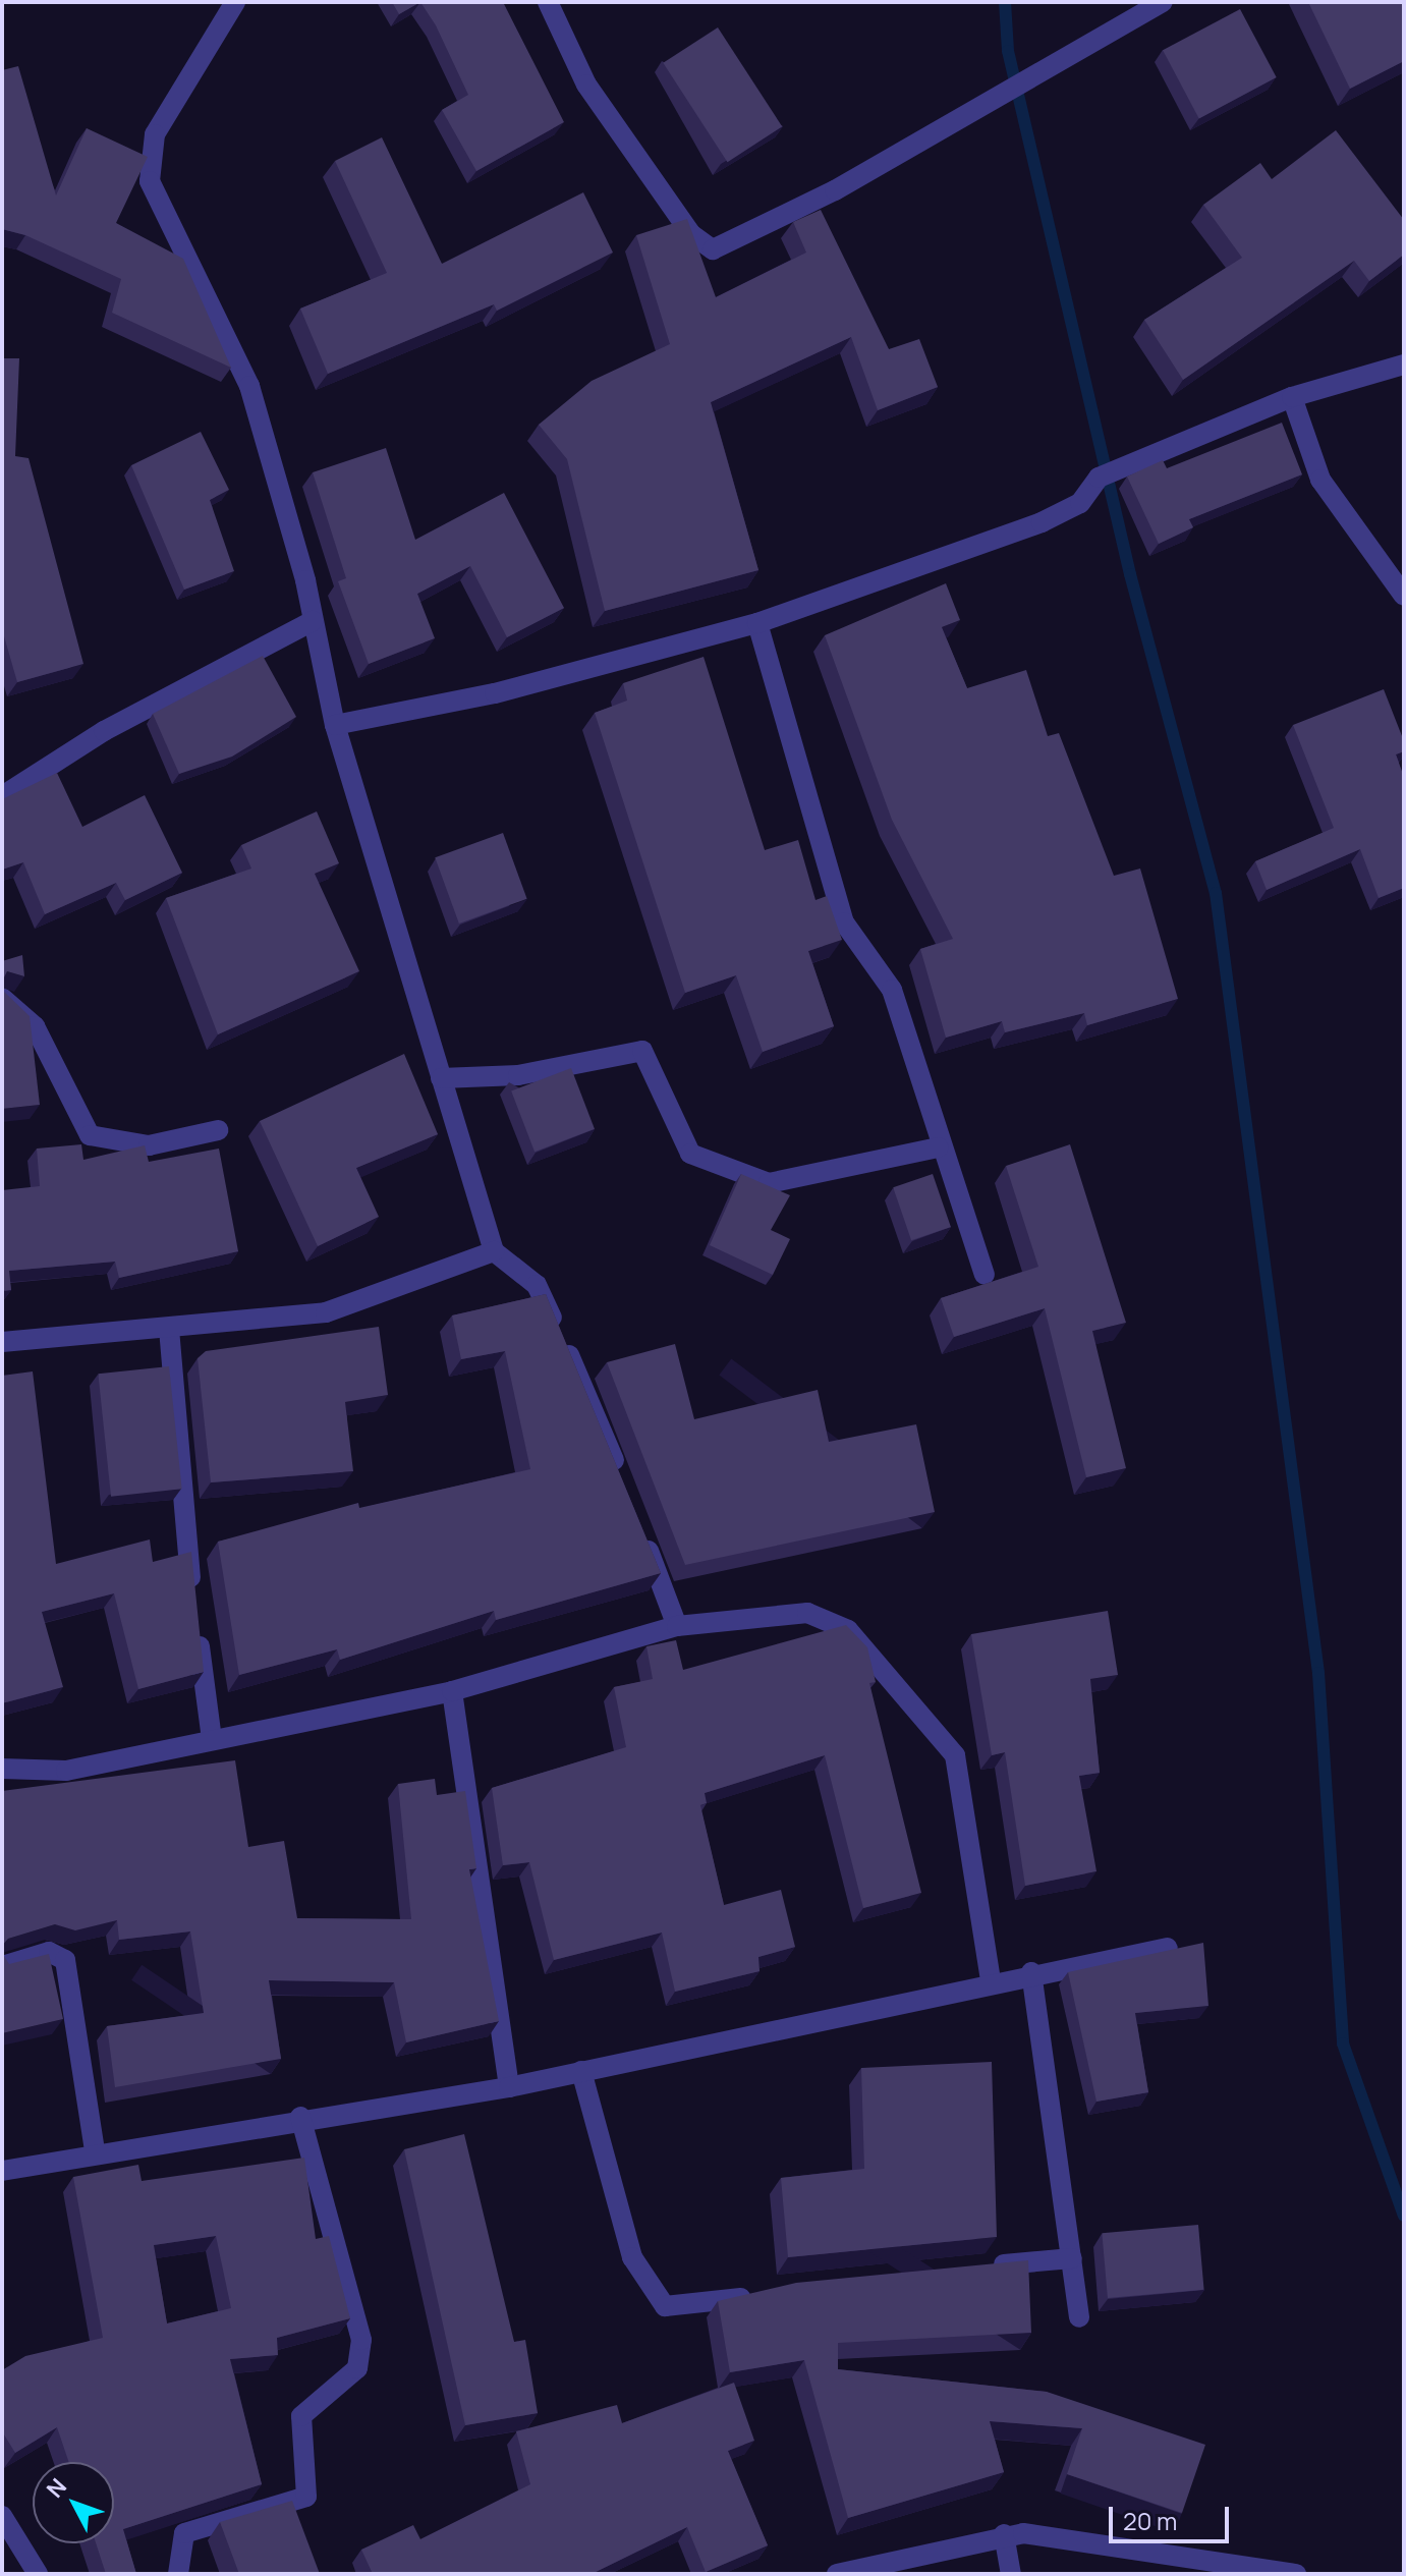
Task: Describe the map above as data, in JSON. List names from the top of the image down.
{
  "scale_bar": "20 m",
  "north": "top left"
}
